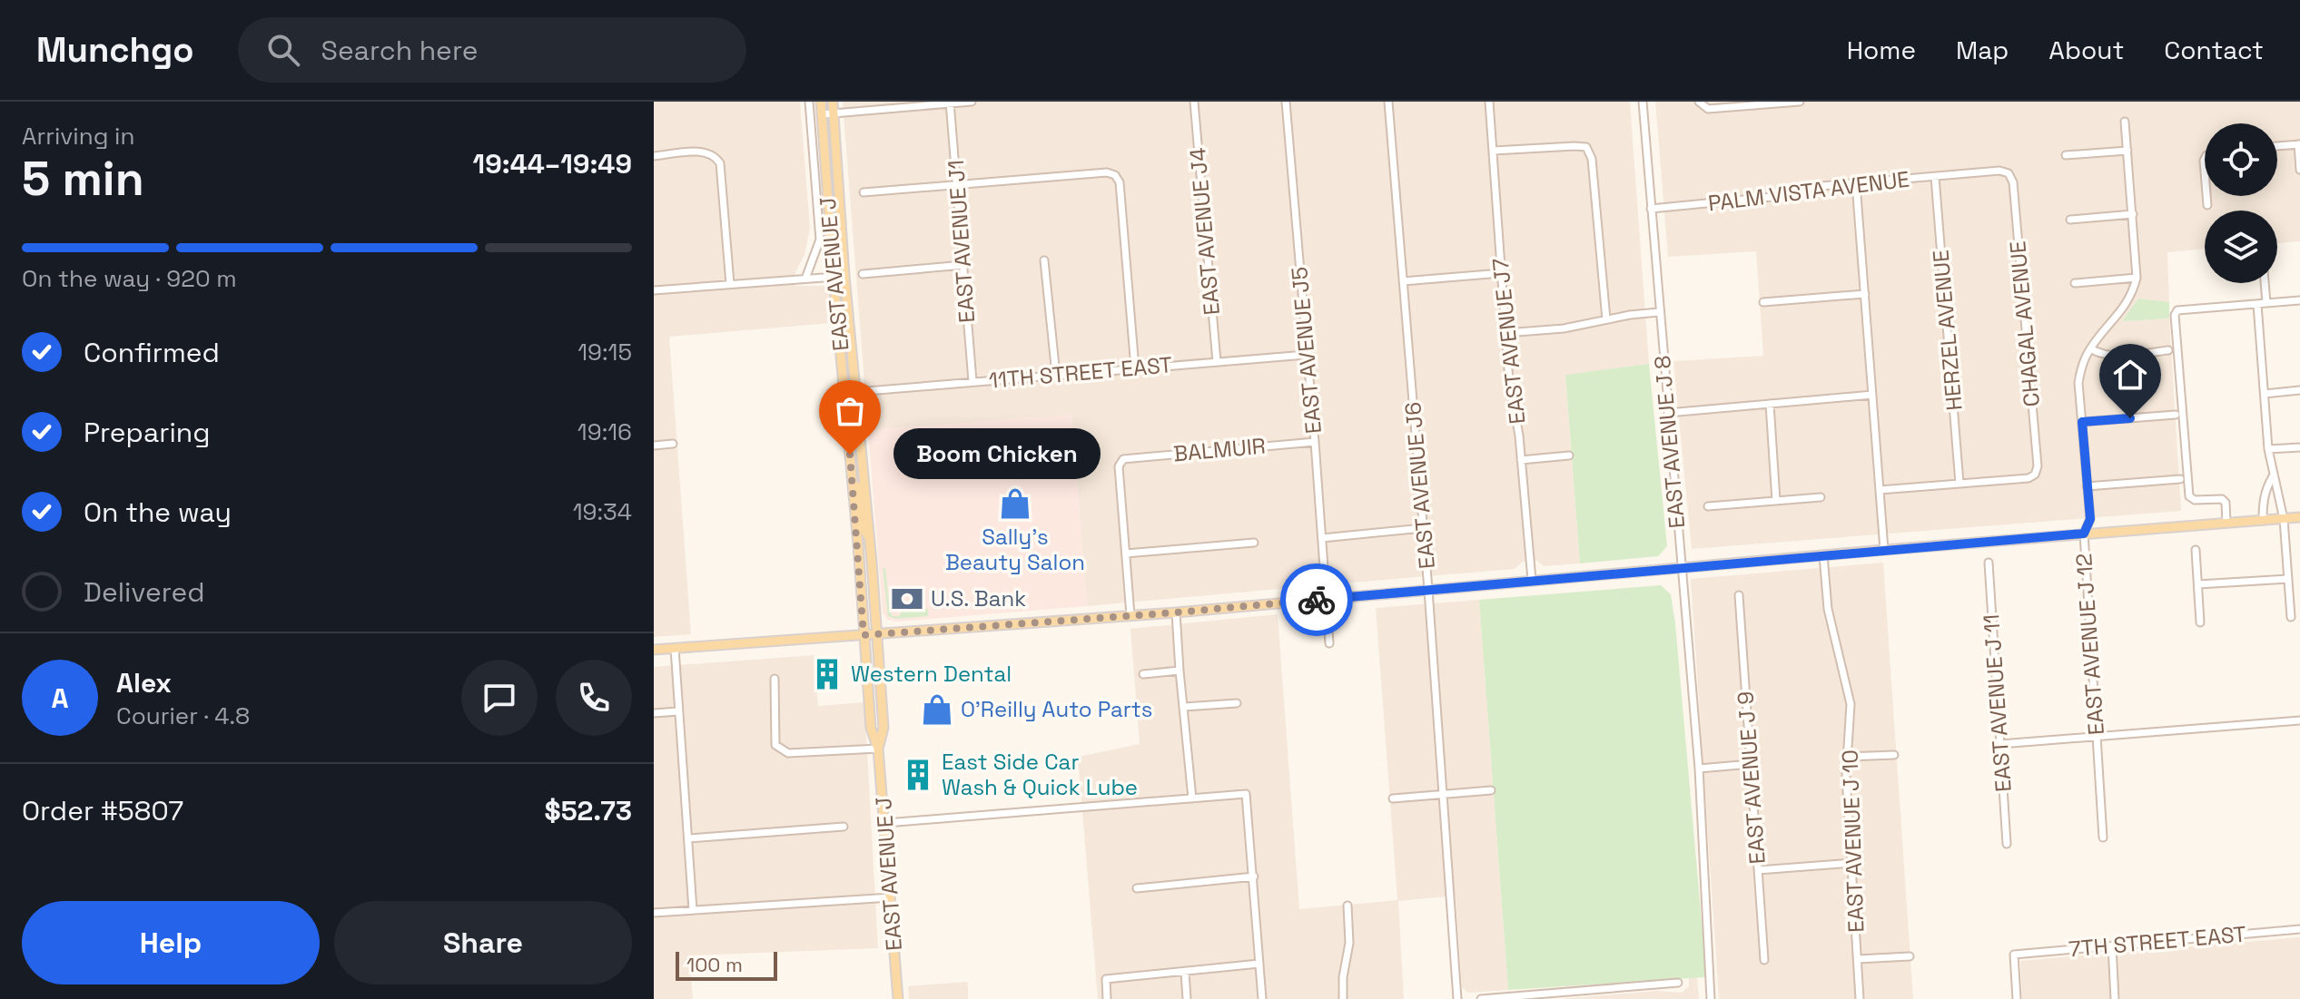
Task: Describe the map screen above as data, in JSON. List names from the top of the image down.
{
  "streets": {
    "main road": ["EAST AVENUE J"],
    "street": [
      "PALM VISTA AVENUE",
      "EAST AVENUE J4",
      "EAST AVENUE J1",
      "CHAGAL AVENUE",
      "HERZEL AVENUE",
      "EAST AVENUE J7",
      "EAST AVENUE J5",
      "11TH STREET EAST",
      "EAST AVENUE J 8",
      "BALMUIR",
      "EAST AVENUE J6",
      "EAST AVENUE J 12",
      "EAST AVENUE J 11",
      "EAST AVENUE J 9",
      "EAST AVENUE J 10",
      "7TH STREET EAST"
    ]
  },
  "crossings": [
    ["PALM VISTA AVENUE", "CHAGAL AVENUE"],
    ["PALM VISTA AVENUE", "HERZEL AVENUE"],
    ["PALM VISTA AVENUE", "EAST AVENUE J 8"],
    ["EAST AVENUE J4", "11TH STREET EAST"],
    ["EAST AVENUE J1", "11TH STREET EAST"],
    ["EAST AVENUE J", "11TH STREET EAST"],
    ["CHAGAL AVENUE", "HERZEL AVENUE"],
    ["EAST AVENUE J5", "11TH STREET EAST"],
    ["EAST AVENUE J5", "BALMUIR"]
  ],
  "places": {
    "other": ["Boom Chicken"],
    "shop": ["Sally's Beauty Salon", "O'Reilly Auto Parts"],
    "bank": ["U.S. Bank"],
    "building": ["Western Dental", "East Side Car Wash & Quick Lube"]
  },
  "scale_bar": "100 m",
  "page": {
    "header": "Munchgo",
    "search": "Search here",
    "nav": [
      "Home",
      "Map",
      "About",
      "Contact"
    ],
    "heading": ["5 min", "Arriving in", "19:44–19:49"],
    "panel": [
      "Alex",
      "Courier · 4.8",
      "Order #5807",
      "$52.73"
    ],
    "bar": "On the way · 920 m",
    "list": [
      ["Confirmed", "19:15"],
      ["Preparing", "19:16"],
      ["On the way", "19:34"],
      "Delivered"
    ],
    "bubble": "Boom Chicken",
    "round": "A",
    "buttons": ["Help", "Share"],
    "scale": "100 m"
  }
}
